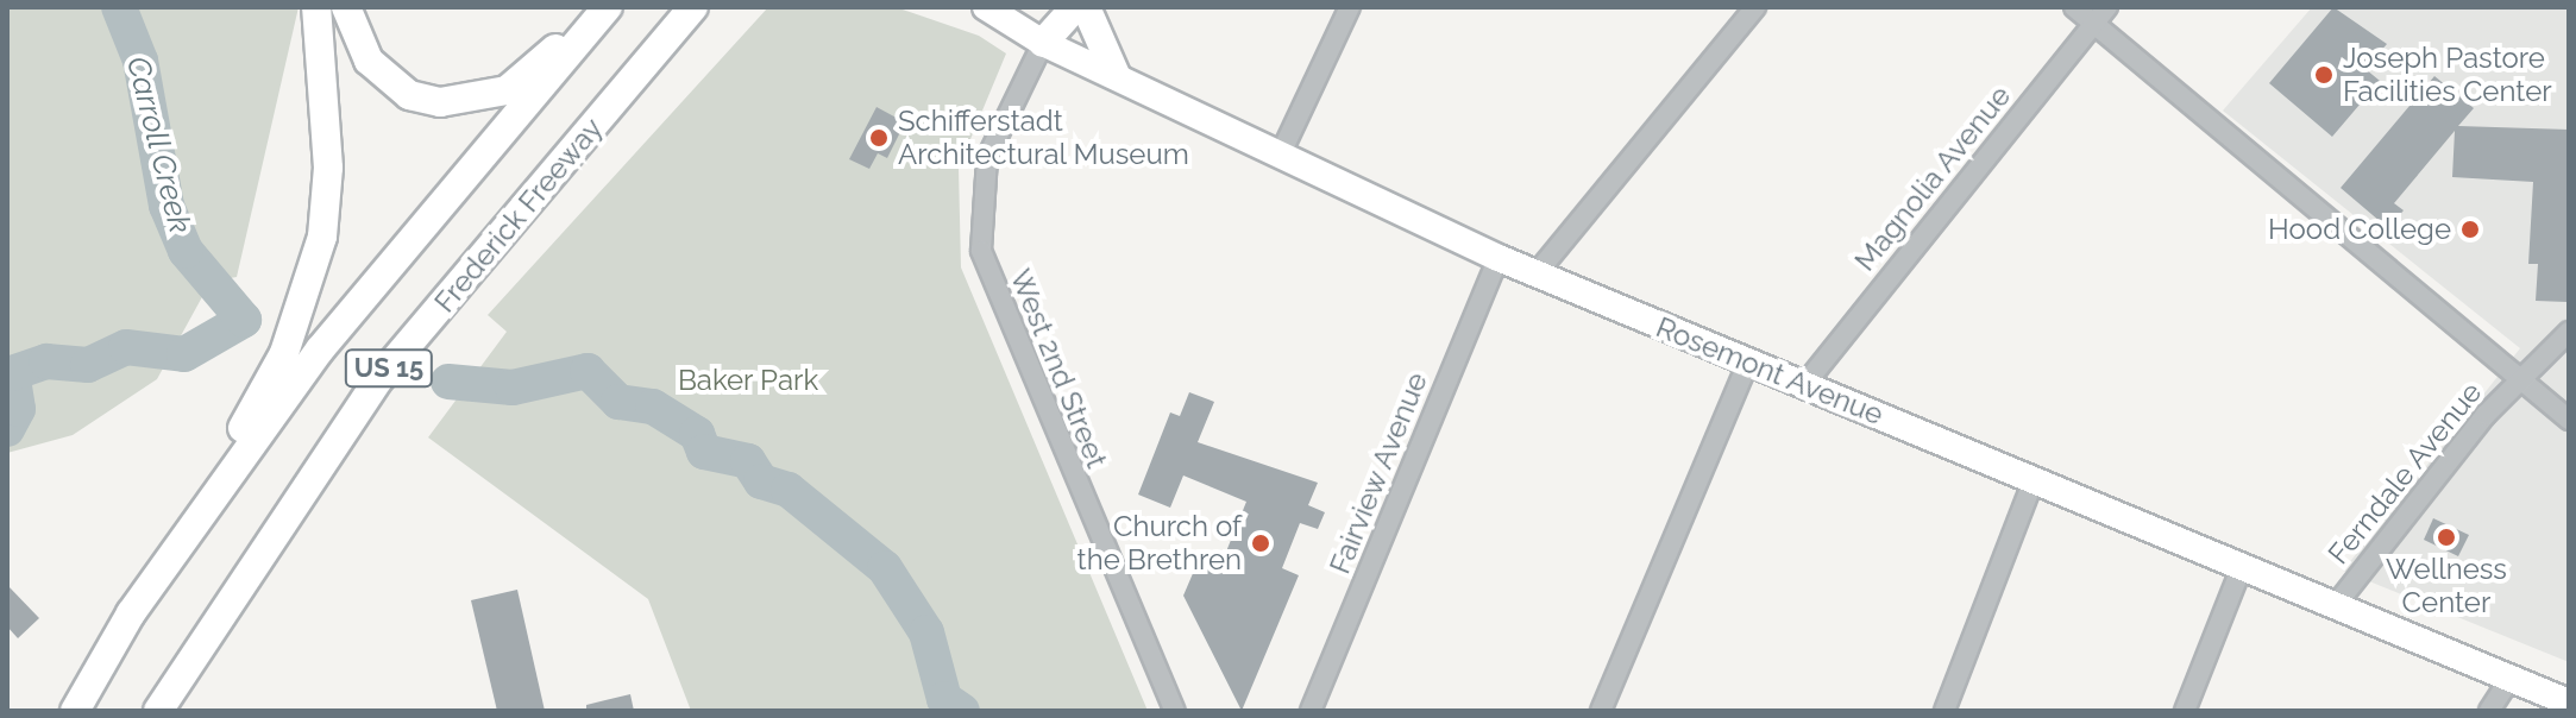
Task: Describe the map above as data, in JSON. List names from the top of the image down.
{
  "streets": {
    "highway": ["Frederick Freeway", "US 15"],
    "main road": ["Rosemont Avenue"],
    "street": [
      "Magnolia Avenue",
      "West 2nd Street",
      "Fairview Avenue",
      "Ferndale Avenue"
    ]
  },
  "crossings": [
    ["Magnolia Avenue", "Rosemont Avenue"],
    ["West 2nd Street", "Rosemont Avenue"],
    ["Rosemont Avenue", "Fairview Avenue"],
    ["Rosemont Avenue", "Ferndale Avenue"]
  ],
  "water": ["Carroll Creek"],
  "parks": ["Baker Park"],
  "places": [
    "Joseph Pastore Facilities Center",
    "Schifferstadt Architectural Museum",
    "Hood College",
    "Wellness Center",
    "Church of the Brethren"
  ]
}
